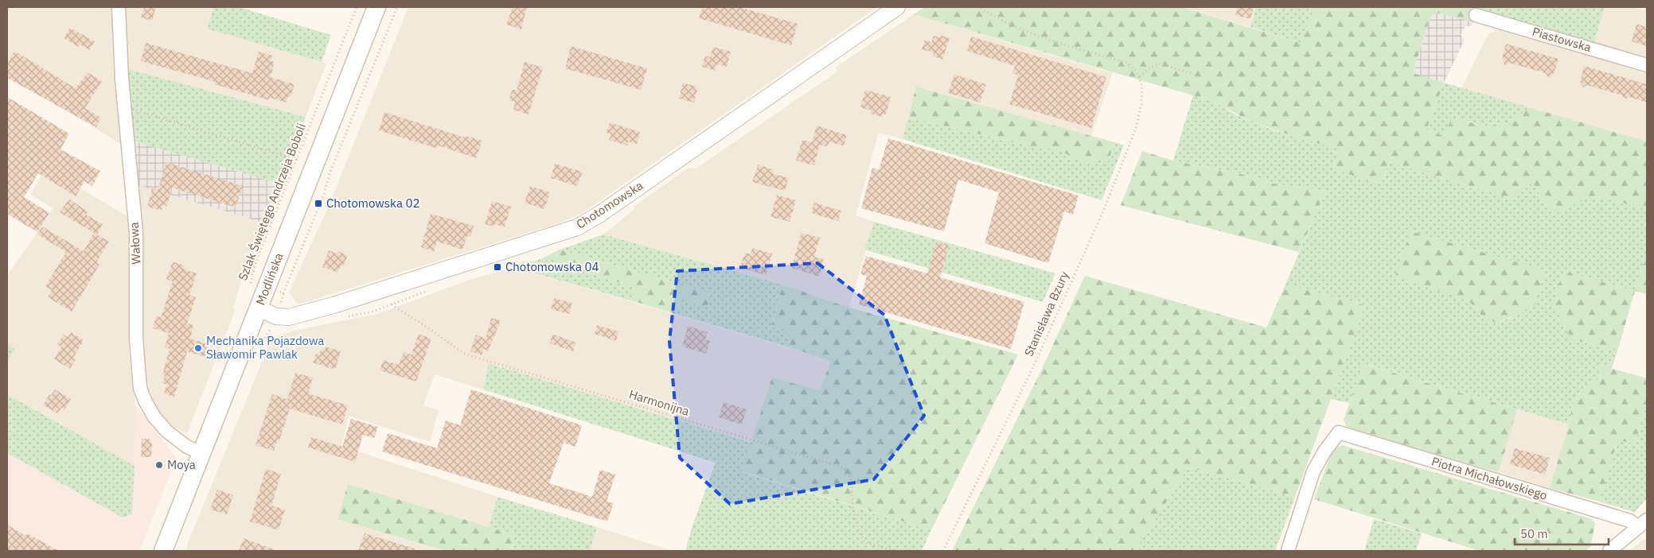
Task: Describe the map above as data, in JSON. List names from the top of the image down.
{
  "streets": {
    "main road": ["Modlińska"],
    "street": [
      "Piastowska",
      "Chotomowska",
      "Wałowa",
      "Piotra Michałowskiego"
    ],
    "path": ["Szlak Świętego Andrzeja Boboli", "Stanisława Bzury", "Harmonijna"]
  },
  "crossings": [
    ["Chotomowska", "Modlińska"],
    ["Chotomowska", "Harmonijna"],
    ["Wałowa", "Modlińska"]
  ],
  "places": {
    "transit": ["Chotomowska 02", "Chotomowska 04"],
    "other": ["Mechanika Pojazdowa Sławomir Pawlak", "Moya"]
  },
  "scale_bar": "50 m"
}
